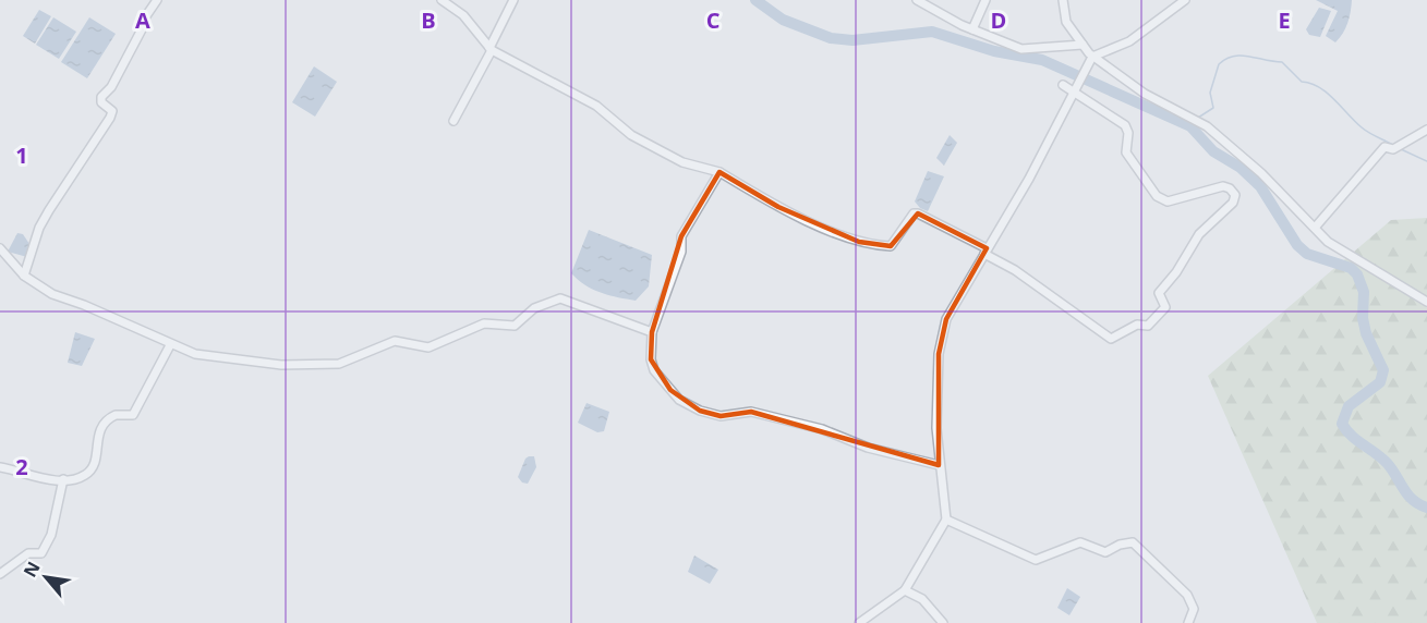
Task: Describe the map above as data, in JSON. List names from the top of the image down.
{
  "north": "top left",
  "grid": {
    "columns": [
      "A",
      "B",
      "C",
      "D",
      "E"
    ],
    "rows": ["1", "2"]
  }
}
